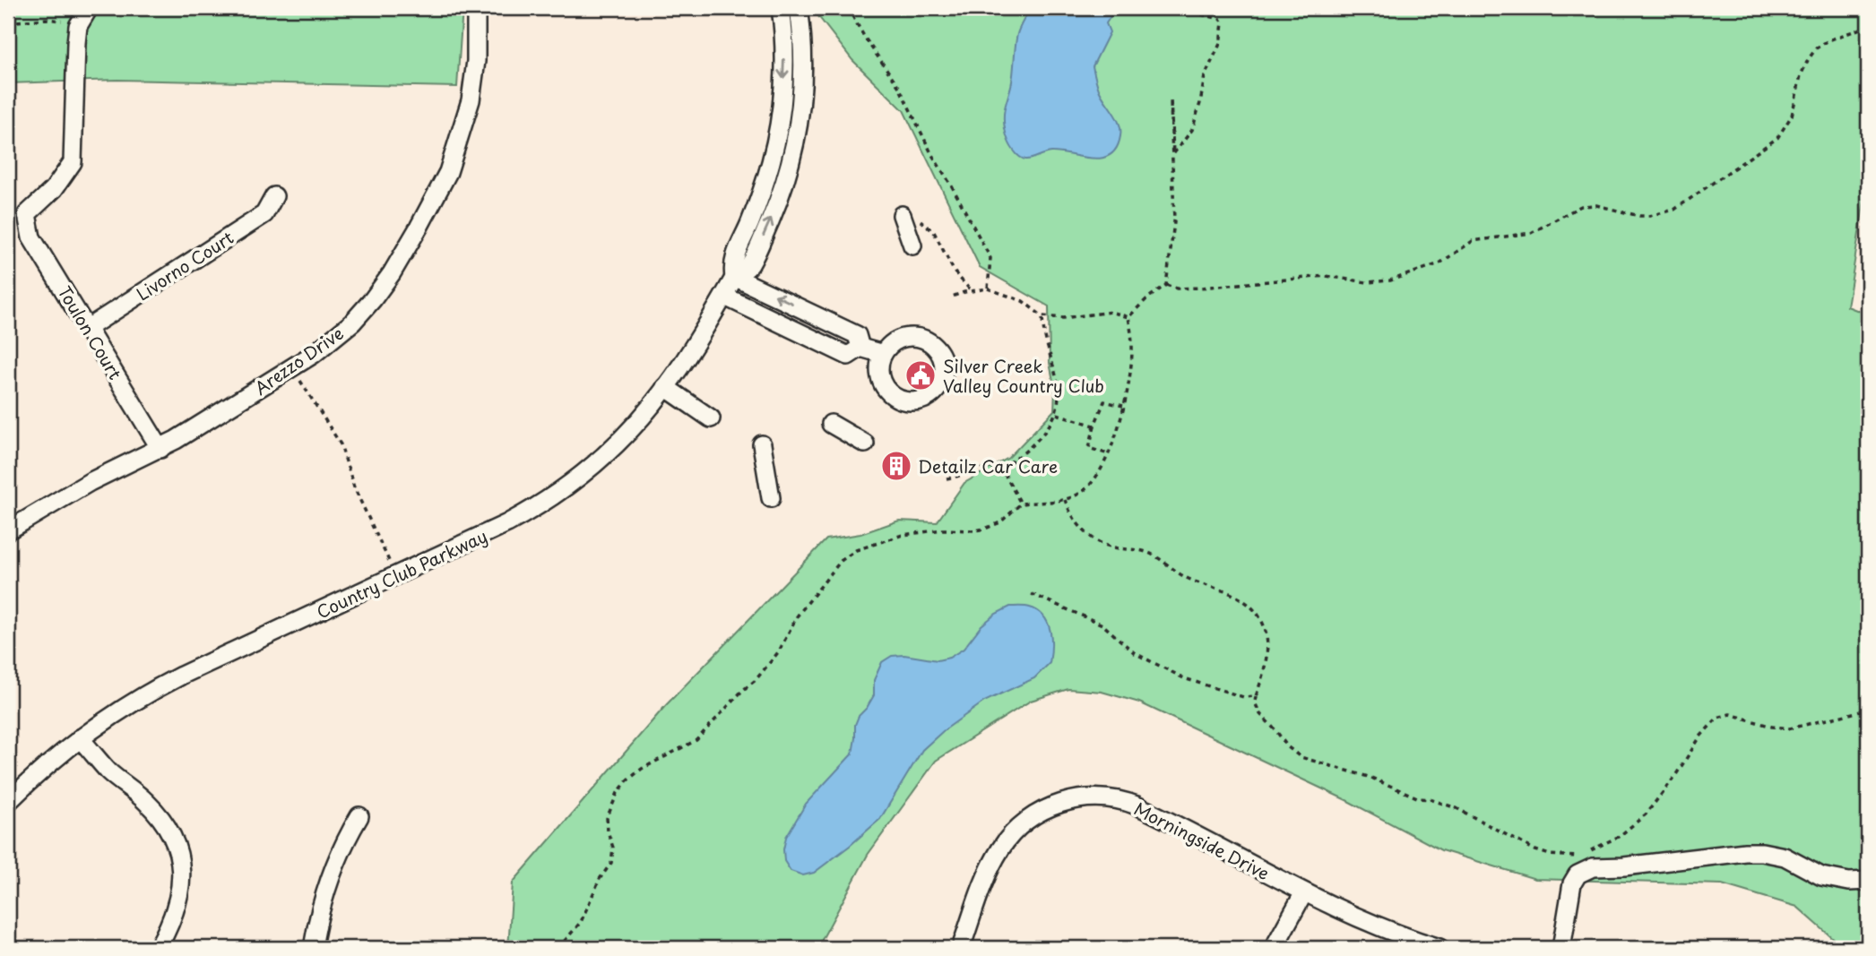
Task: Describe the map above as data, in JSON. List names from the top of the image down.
{
  "streets": {
    "street": [
      "Livorno Court",
      "Toulon Court",
      "Arezzo Drive",
      "Country Club Parkway",
      "Morningside Drive"
    ]
  },
  "crossings": [
    ["Livorno Court", "Toulon Court"],
    ["Toulon Court", "Arezzo Drive"]
  ],
  "places": {
    "public building": ["Silver Creek Valley Country Club"],
    "building": ["Detailz Car Care"]
  }
}
